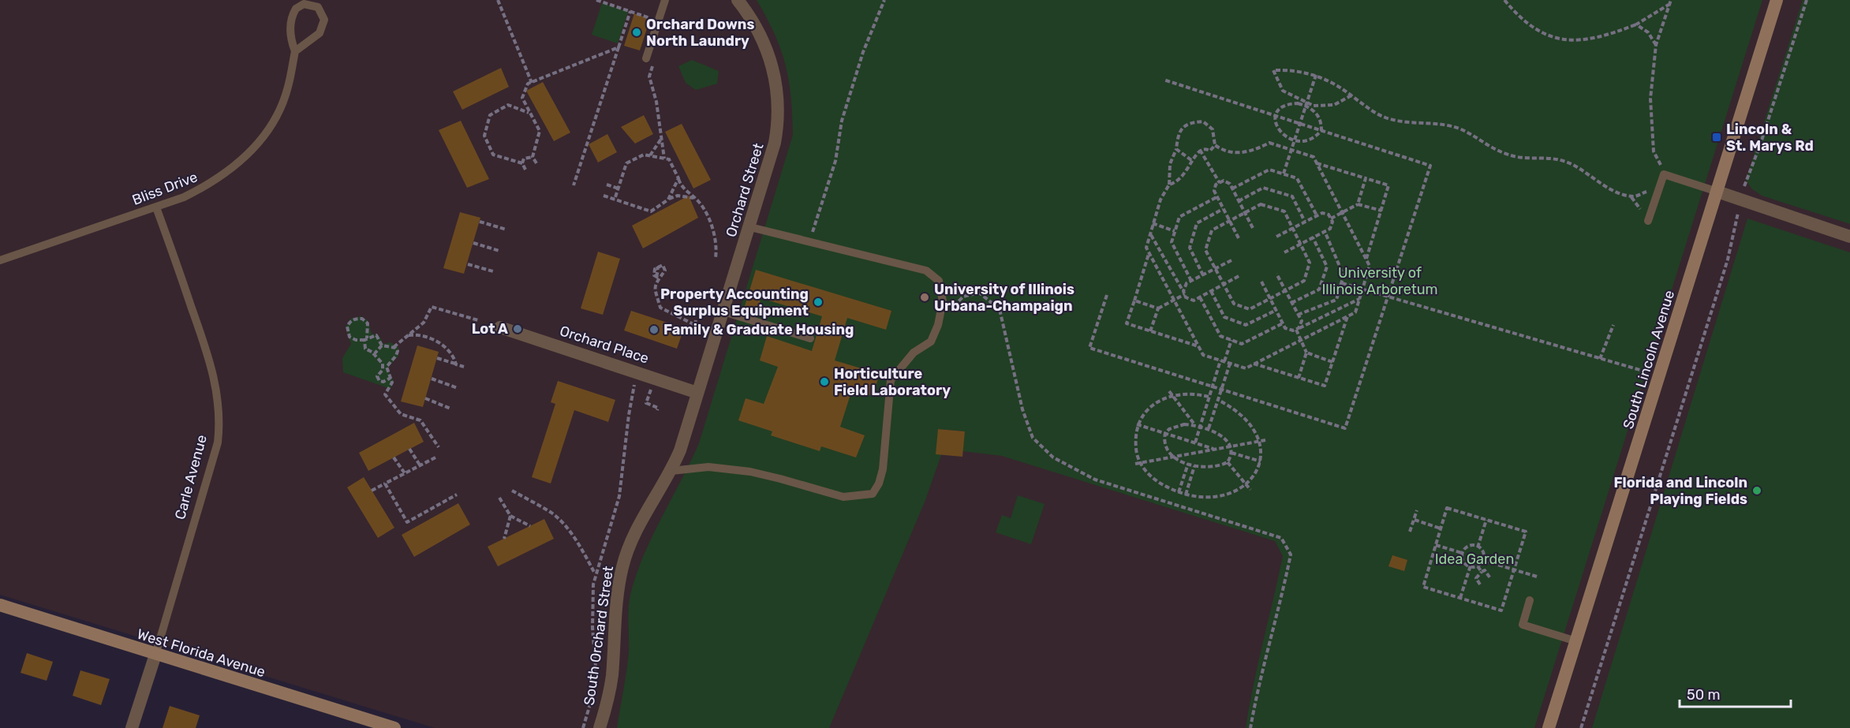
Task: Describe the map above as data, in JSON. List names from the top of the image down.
{
  "streets": {
    "main road": ["South Lincoln Avenue", "West Florida Avenue"],
    "street": [
      "Orchard Street",
      "Orchard Place",
      "Carle Avenue",
      "South Orchard Street"
    ],
    "lane": ["Bliss Drive"]
  },
  "crossings": [
    ["Bliss Drive", "Carle Avenue"],
    ["Orchard Street", "Orchard Place"],
    ["Orchard Street", "South Orchard Street"],
    ["Orchard Place", "South Orchard Street"],
    ["Carle Avenue", "West Florida Avenue"]
  ],
  "parks": ["University of Illinois Arboretum", "Idea Garden"],
  "places": {
    "other": [
      "Orchard Downs North Laundry",
      "University of Illinois Urbana-Champaign",
      "Property Accounting Surplus Equipment",
      "Lot A",
      "Family & Graduate Housing",
      "Horticulture Field Laboratory",
      "Florida and Lincoln Playing Fields"
    ],
    "transit": ["Lincoln & St. Marys Rd"]
  },
  "scale_bar": "50 m"
}
